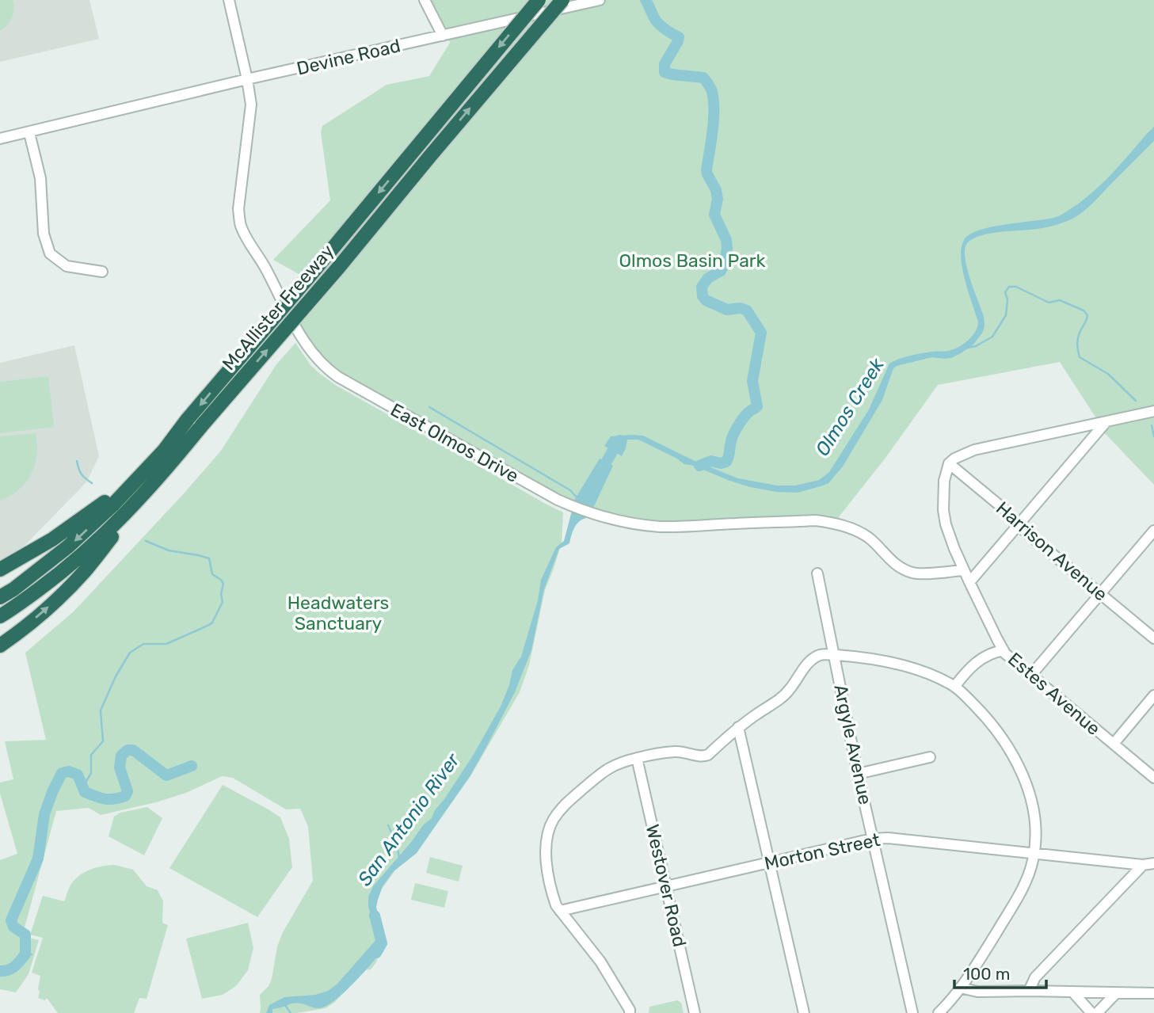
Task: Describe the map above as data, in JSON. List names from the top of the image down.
{
  "streets": {
    "highway": ["McAllister Freeway"],
    "street": [
      "Devine Road",
      "East Olmos Drive",
      "Harrison Avenue",
      "Estes Avenue",
      "Argyle Avenue",
      "Morton Street",
      "Westover Road"
    ]
  },
  "crossings": [
    ["Devine Road", "East Olmos Drive"],
    ["Argyle Avenue", "Morton Street"],
    ["Morton Street", "Westover Road"]
  ],
  "water": ["Olmos Creek", "San Antonio River"],
  "parks": ["Olmos Basin Park", "Headwaters Sanctuary"],
  "scale_bar": "100 m"
}
